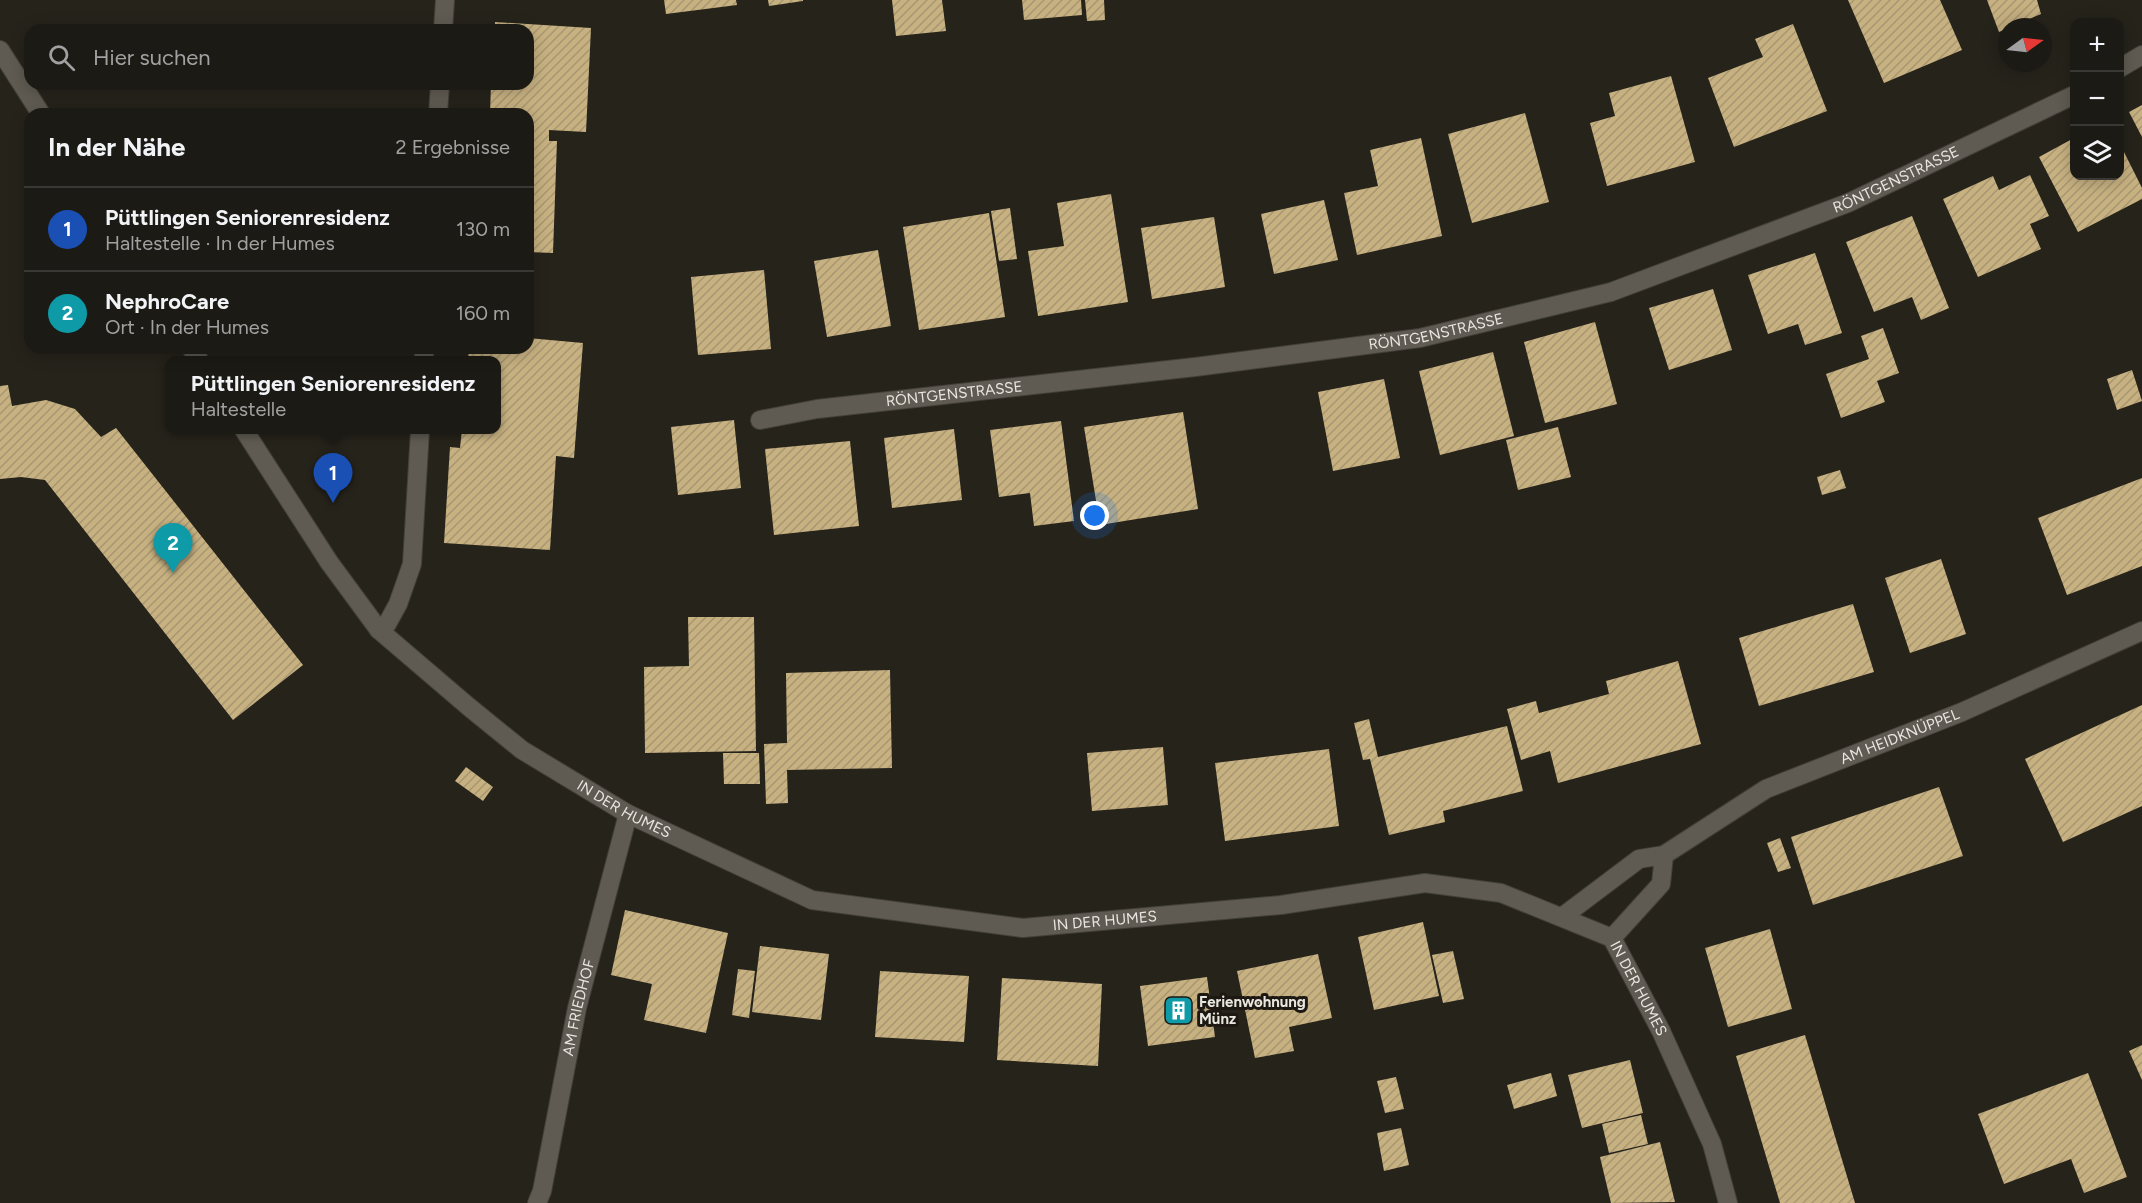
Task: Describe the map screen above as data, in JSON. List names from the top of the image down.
{
  "streets": {
    "street": [
      "RÖNTGENSTRASSE",
      "AM HEIDKNÜPPEL",
      "IN DER HUMES",
      "AM FRIEDHOF"
    ]
  },
  "crossings": [
    ["AM HEIDKNÜPPEL", "IN DER HUMES"],
    ["IN DER HUMES", "AM FRIEDHOF"]
  ],
  "places": {
    "building": ["Ferienwohnung Münz"]
  },
  "north": "right",
  "page": {
    "map_buttons": ["+", "−"],
    "search": "Hier suchen",
    "heading": ["In der Nähe", "2 Ergebnisse"],
    "list": [
      {
        "mark": "1",
        "name": "Püttlingen Seniorenresidenz",
        "note": "Haltestelle · In der Humes",
        "value": "130 m"
      },
      {
        "mark": "2",
        "name": "NephroCare",
        "note": "Ort · In der Humes",
        "value": "160 m"
      }
    ],
    "popup": ["Püttlingen Seniorenresidenz", "Haltestelle"],
    "pins": ["1", "2"]
  }
}
